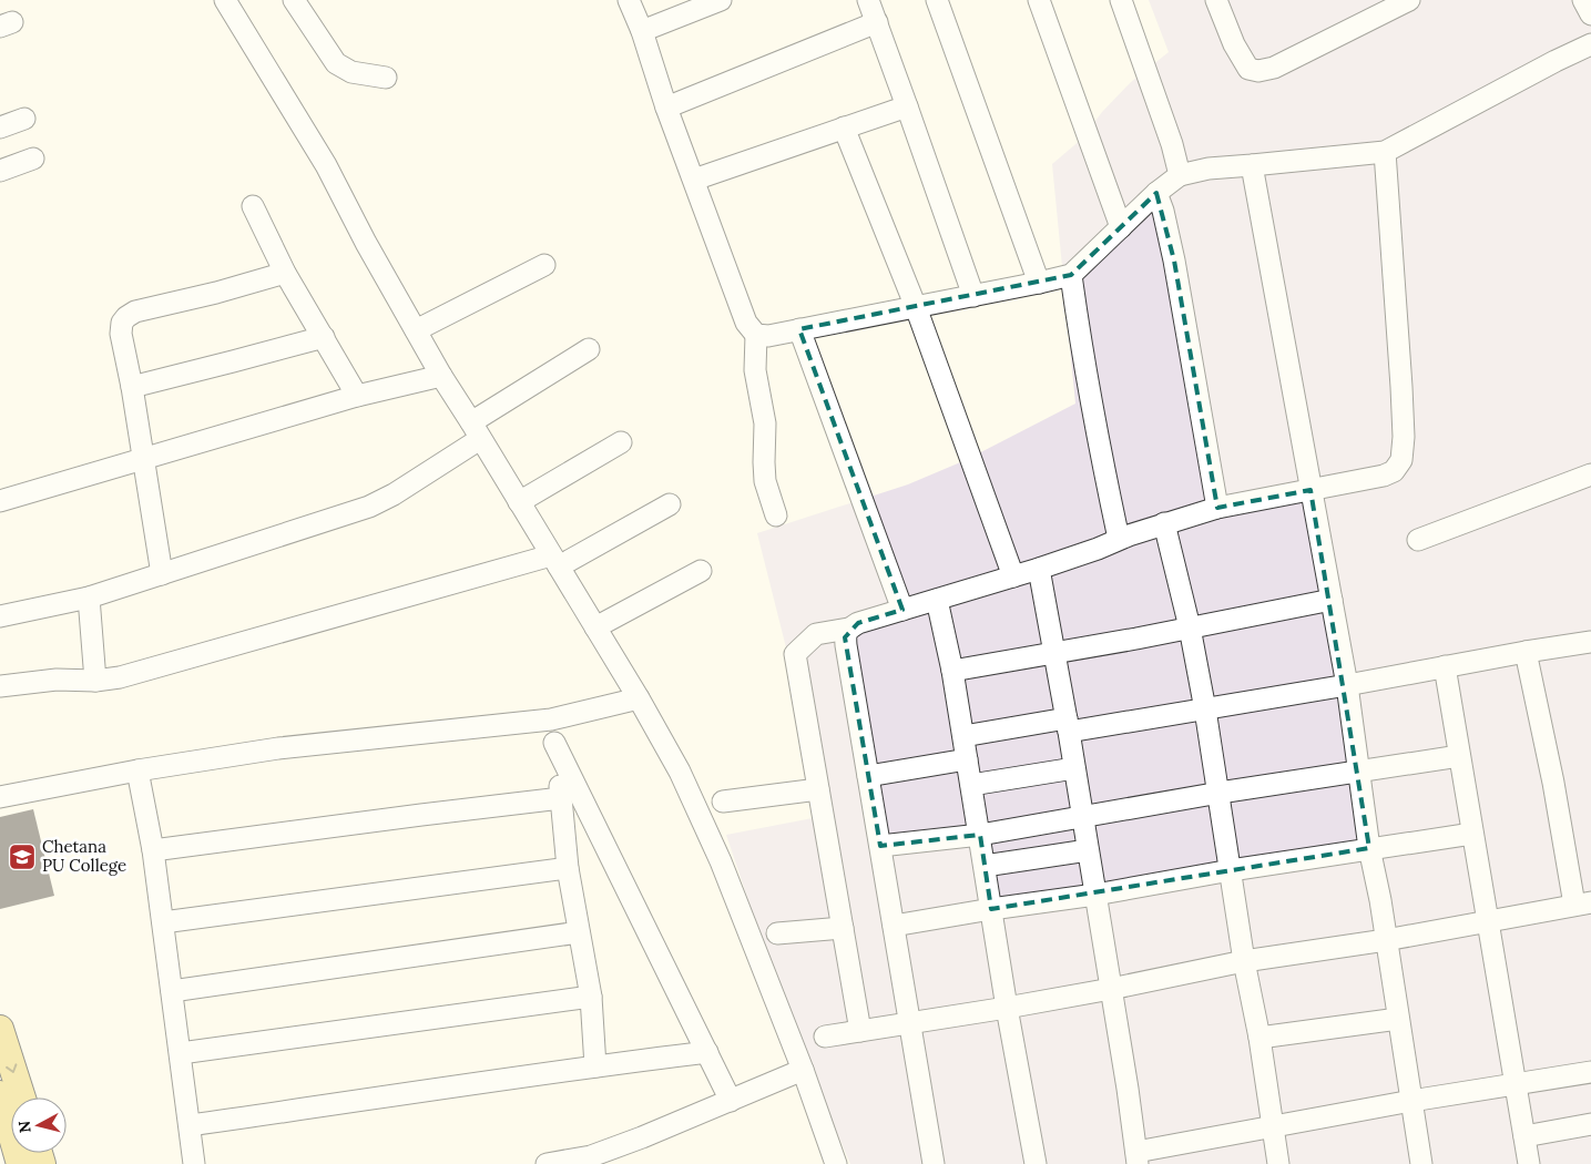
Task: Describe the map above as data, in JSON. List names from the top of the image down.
{
  "places": {
    "school or university": ["Chetana PU College"]
  },
  "north": "left"
}
